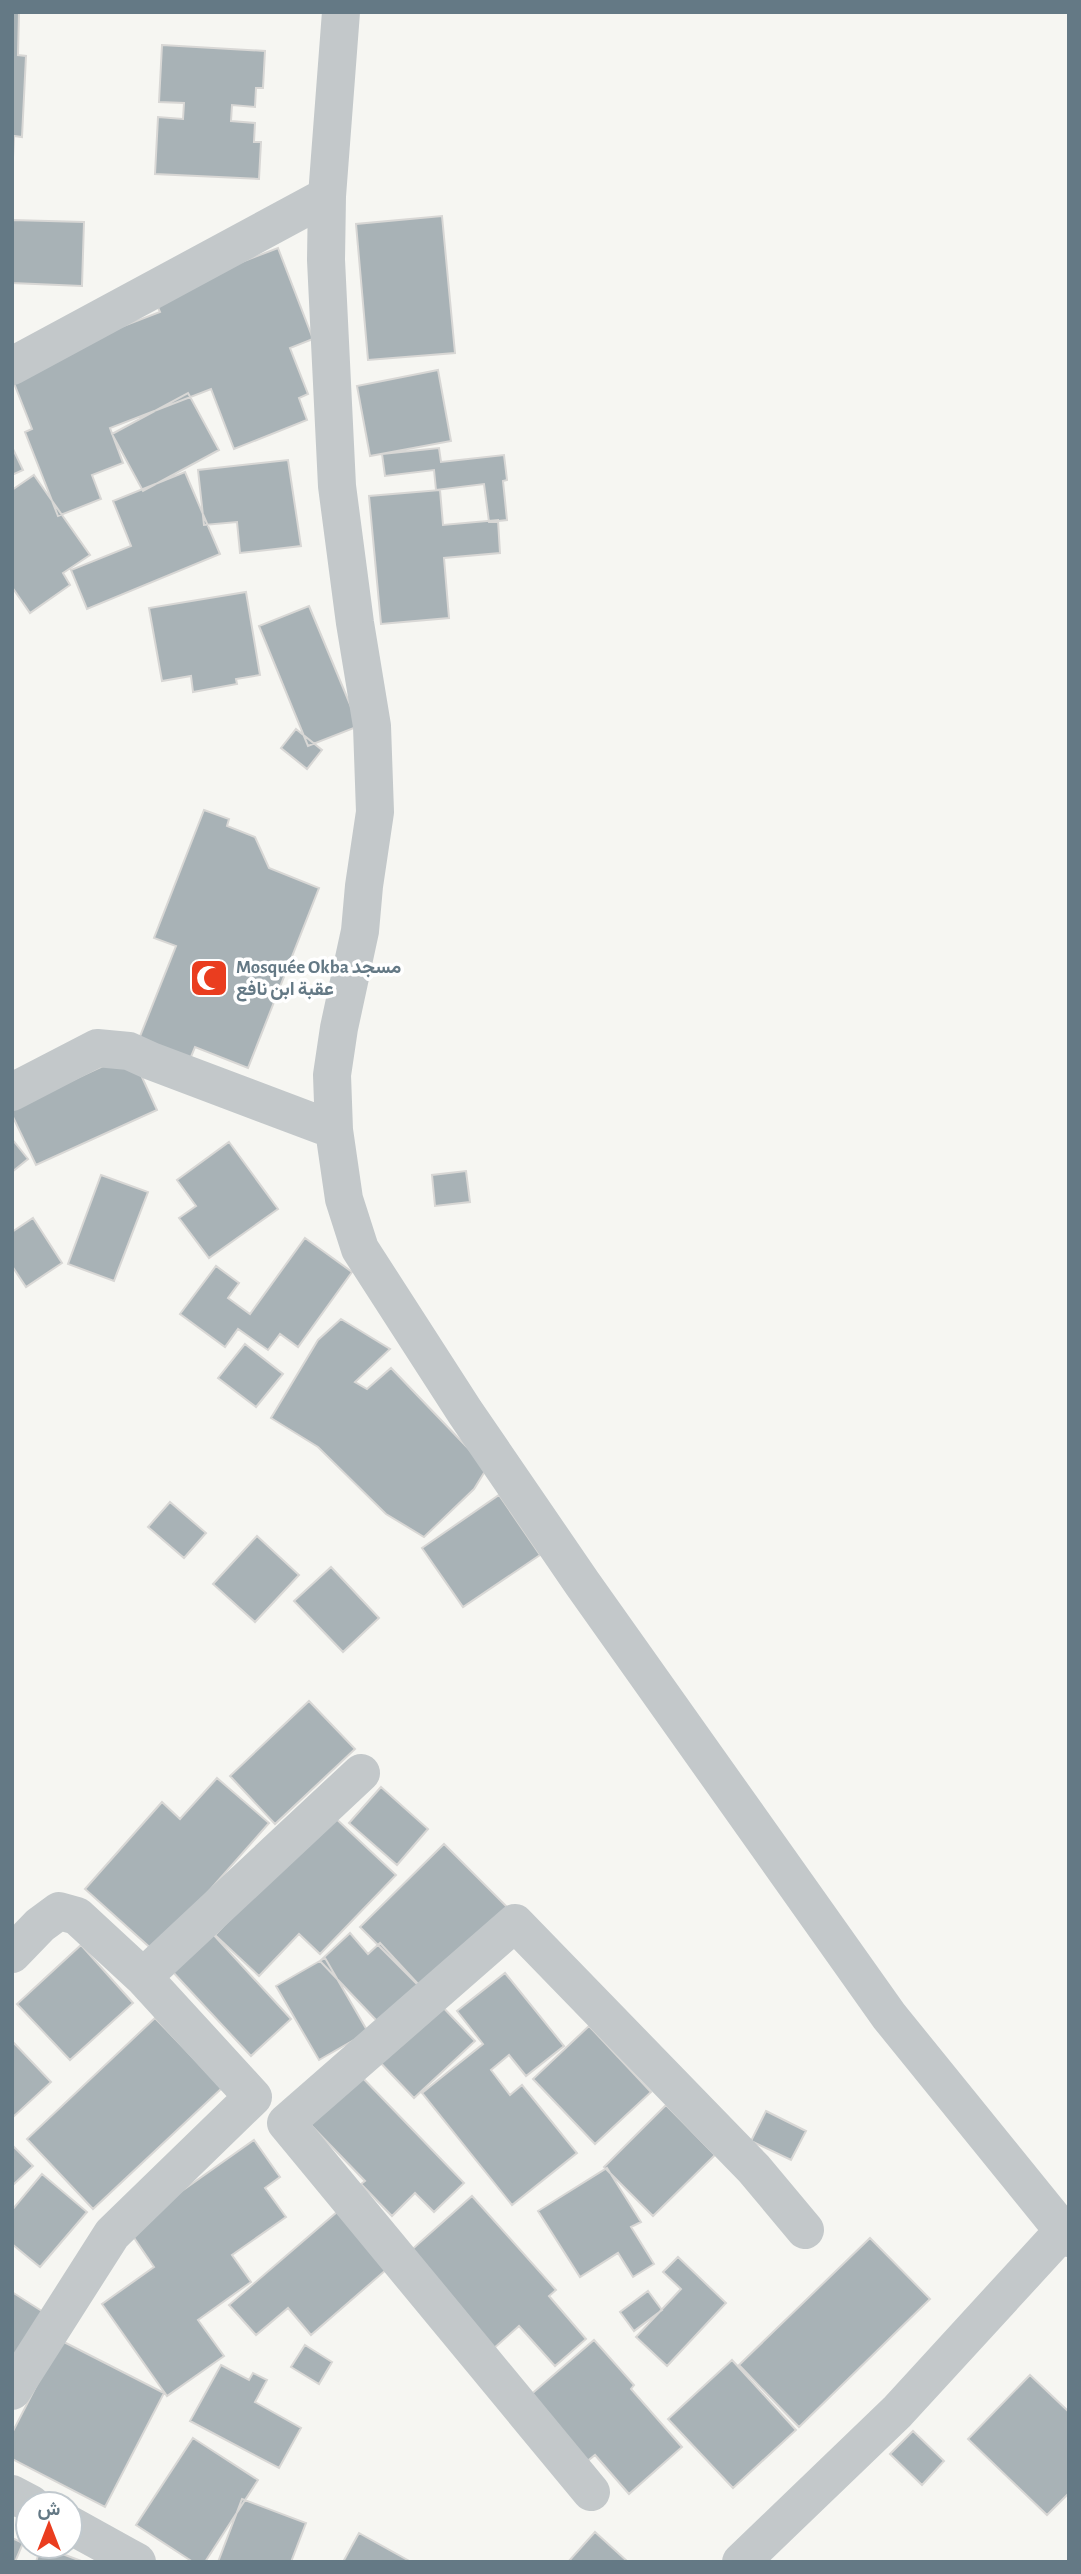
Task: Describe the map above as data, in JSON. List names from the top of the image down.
{
  "places": {
    "mosque": ["Mosquée Okba مسجد عقبة ابن نافع"]
  },
  "north": "top"
}
